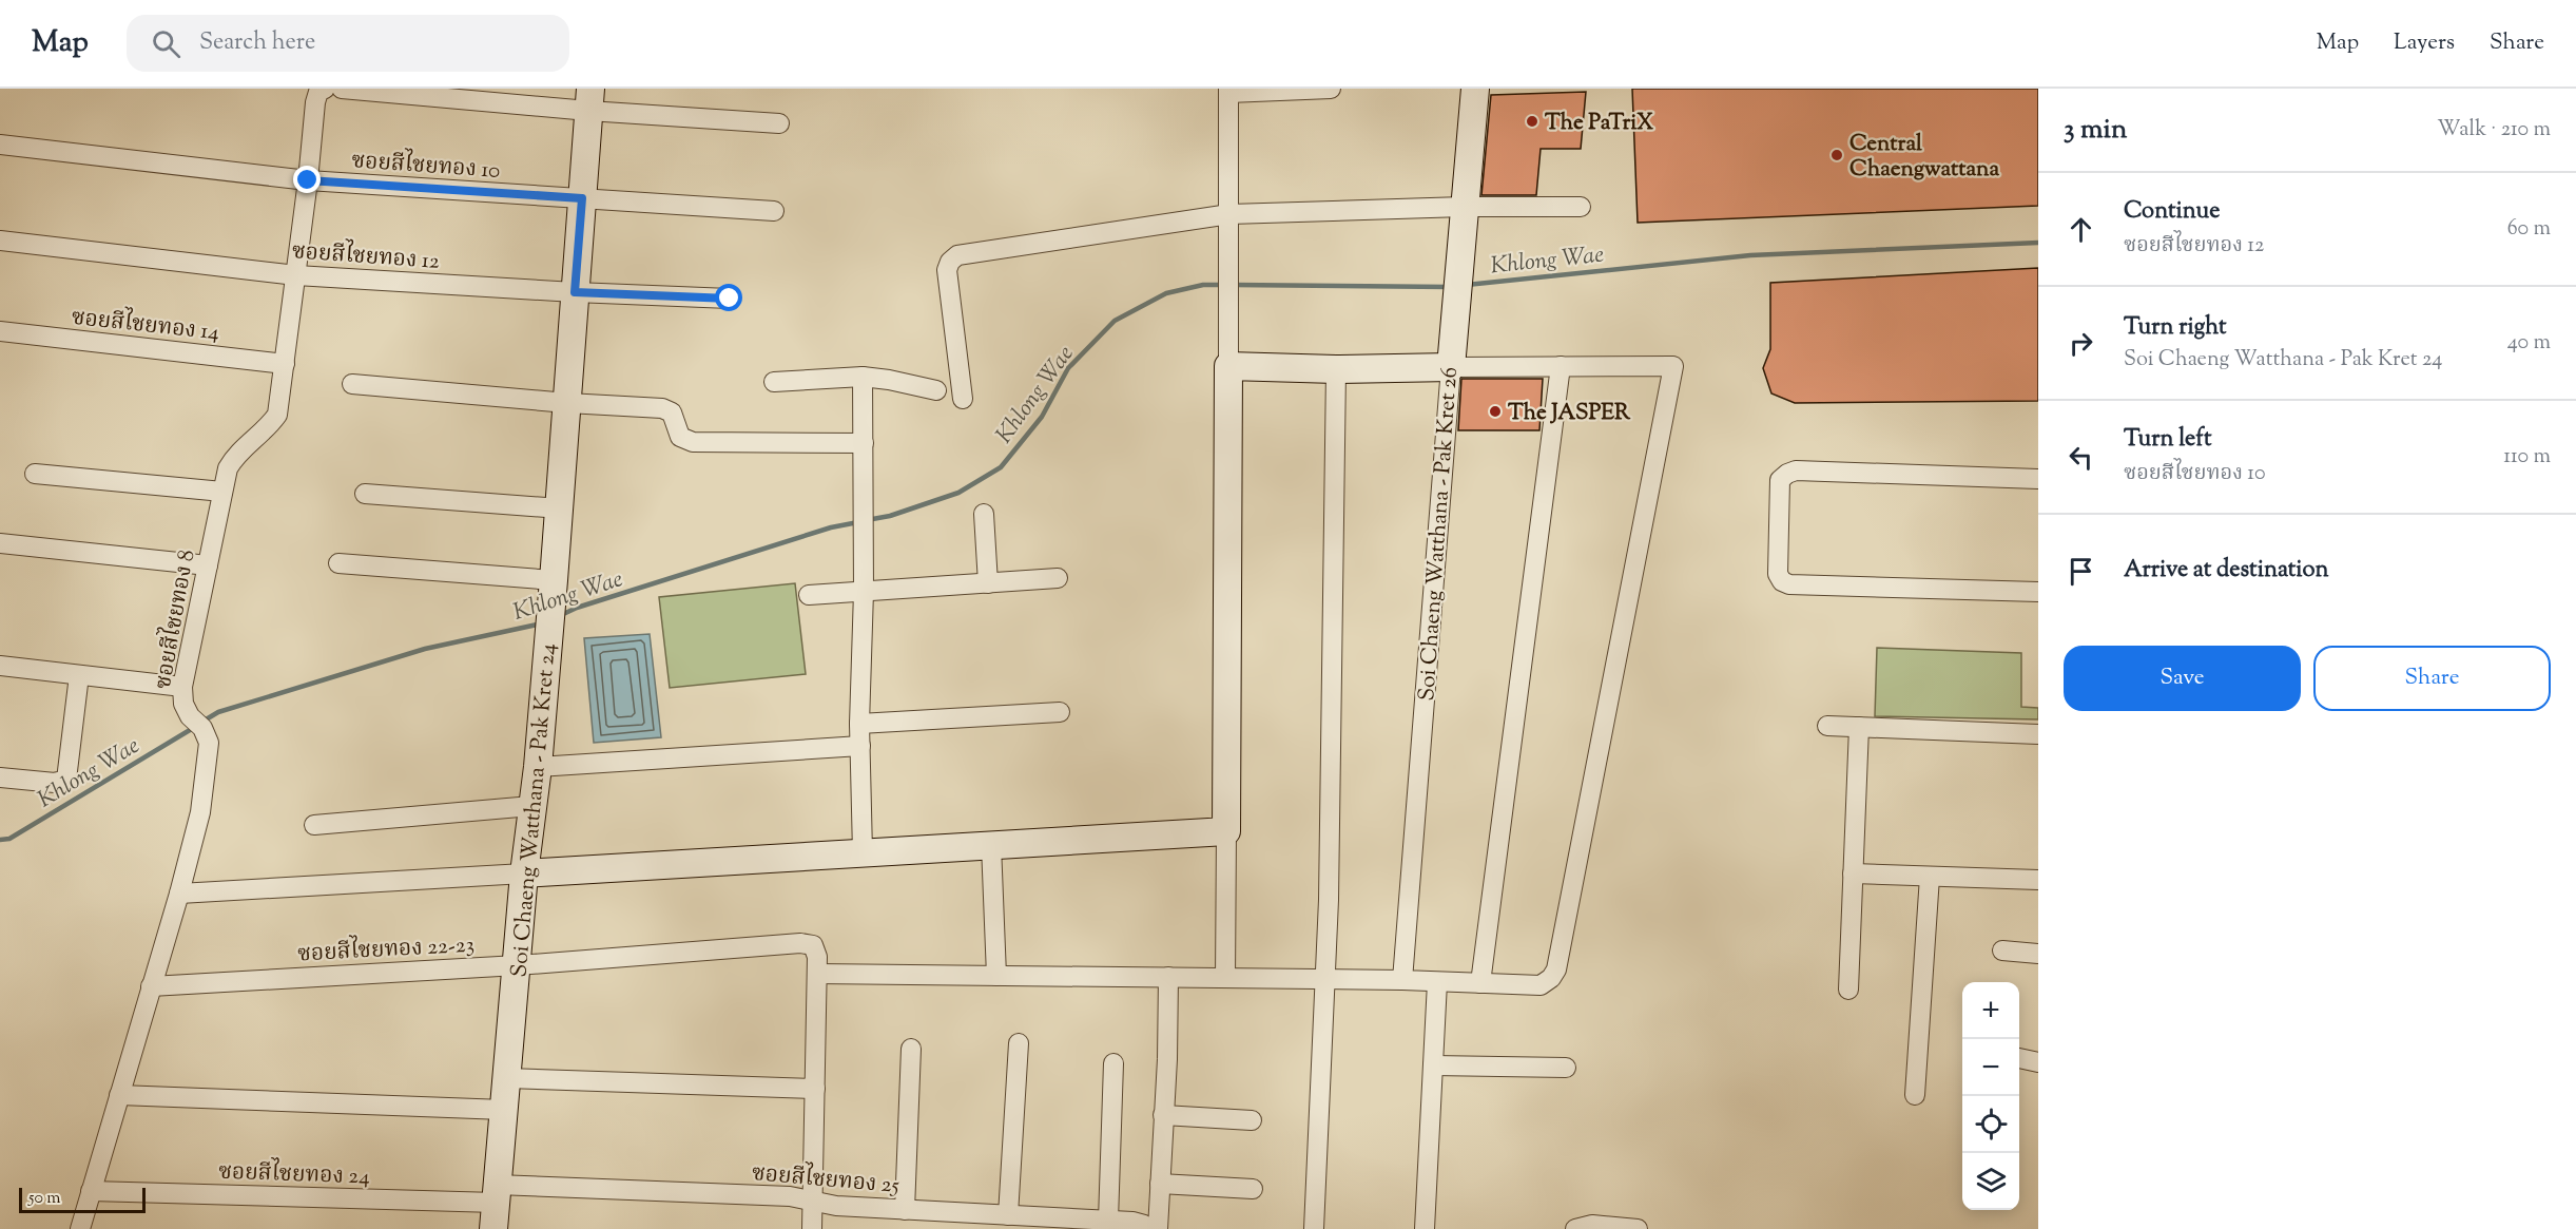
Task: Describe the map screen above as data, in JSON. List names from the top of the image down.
{
  "streets": {
    "street": [
      "ซอยสีไชยทอง 10",
      "ซอยสีไชยทอง 12",
      "ซอยสีไชยทอง 14",
      "Soi Chaeng Watthana - Pak Kret 26",
      "ซอยสีไชยทอง 8",
      "Soi Chaeng Watthana - Pak Kret 24",
      "ซอยสีไชยทอง 22-23",
      "ซอยสีไชยทอง 24",
      "ซอยสีไชยทอง 25"
    ]
  },
  "crossings": [
    ["ซอยสีไชยทอง 10", "ซอยสีไชยทอง 8"],
    ["ซอยสีไชยทอง 10", "Soi Chaeng Watthana - Pak Kret 24"],
    ["ซอยสีไชยทอง 12", "ซอยสีไชยทอง 8"],
    ["ซอยสีไชยทอง 12", "Soi Chaeng Watthana - Pak Kret 24"],
    ["ซอยสีไชยทอง 14", "ซอยสีไชยทอง 8"],
    ["ซอยสีไชยทอง 8", "ซอยสีไชยทอง 22-23"],
    ["ซอยสีไชยทอง 8", "ซอยสีไชยทอง 24"],
    ["Soi Chaeng Watthana - Pak Kret 24", "ซอยสีไชยทอง 22-23"],
    ["Soi Chaeng Watthana - Pak Kret 24", "ซอยสีไชยทอง 24"],
    ["Soi Chaeng Watthana - Pak Kret 24", "ซอยสีไชยทอง 25"],
    ["ซอยสีไชยทอง 24", "ซอยสีไชยทอง 25"]
  ],
  "water": ["Khlong Wae"],
  "places": ["The PaTriX", "Central Chaengwattana", "The JASPER"],
  "scale_bar": "50 m",
  "page": {
    "header": "Map",
    "search": "Search here",
    "nav": ["Map", "Layers", "Share"],
    "heading": ["3 min", "Walk · 210 m"],
    "list": [
      ["Continue", "ซอยสีไชยทอง 12", "60 m"],
      ["Turn right", "Soi Chaeng Watthana - Pak Kret 24", "40 m"],
      ["Turn left", "ซอยสีไชยทอง 10", "110 m"],
      "Arrive at destination"
    ],
    "buttons": ["Save", "Share"],
    "map_buttons": ["+", "−"],
    "scale": "50 m"
  }
}
